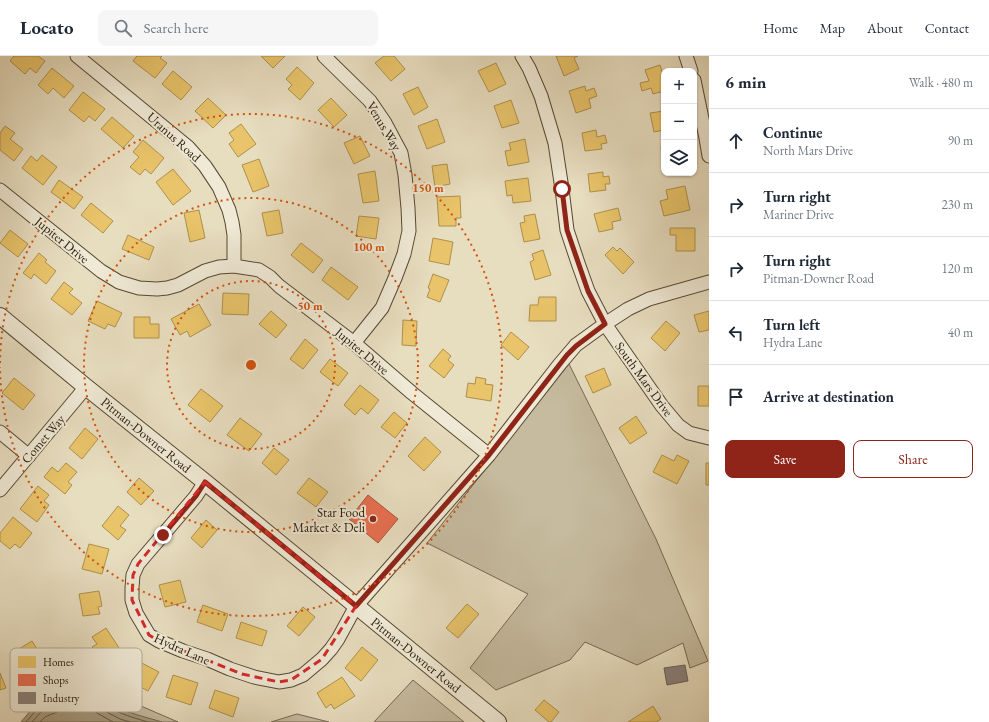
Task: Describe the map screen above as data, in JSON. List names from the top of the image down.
{
  "streets": {
    "street": [
      "Venus Way",
      "Uranus Road",
      "Jupiter Drive",
      "South Mars Drive",
      "Pitman-Downer Road",
      "Comet Way",
      "Hydra Lane"
    ]
  },
  "crossings": [
    ["Venus Way", "Jupiter Drive"],
    ["Uranus Road", "Jupiter Drive"],
    ["Jupiter Drive", "Hydra Lane"],
    ["South Mars Drive", "Hydra Lane"],
    ["Pitman-Downer Road", "Comet Way"],
    ["Pitman-Downer Road", "Hydra Lane"]
  ],
  "places": ["Star Food Market & Deli"],
  "legend": ["Homes", "Shops", "Industry"],
  "page": {
    "header": "Locato",
    "search": "Search here",
    "nav": [
      "Home",
      "Map",
      "About",
      "Contact"
    ],
    "heading": ["6 min", "Walk · 480 m"],
    "map_buttons": ["+", "−"],
    "list": [
      ["Continue", "North Mars Drive", "90 m"],
      ["Turn right", "Mariner Drive", "230 m"],
      ["Turn right", "Pitman-Downer Road", "120 m"],
      ["Turn left", "Hydra Lane", "40 m"],
      "Arrive at destination"
    ],
    "buttons": ["Save", "Share"]
  },
  "rings": ["150 m", "100 m", "50 m"]
}
